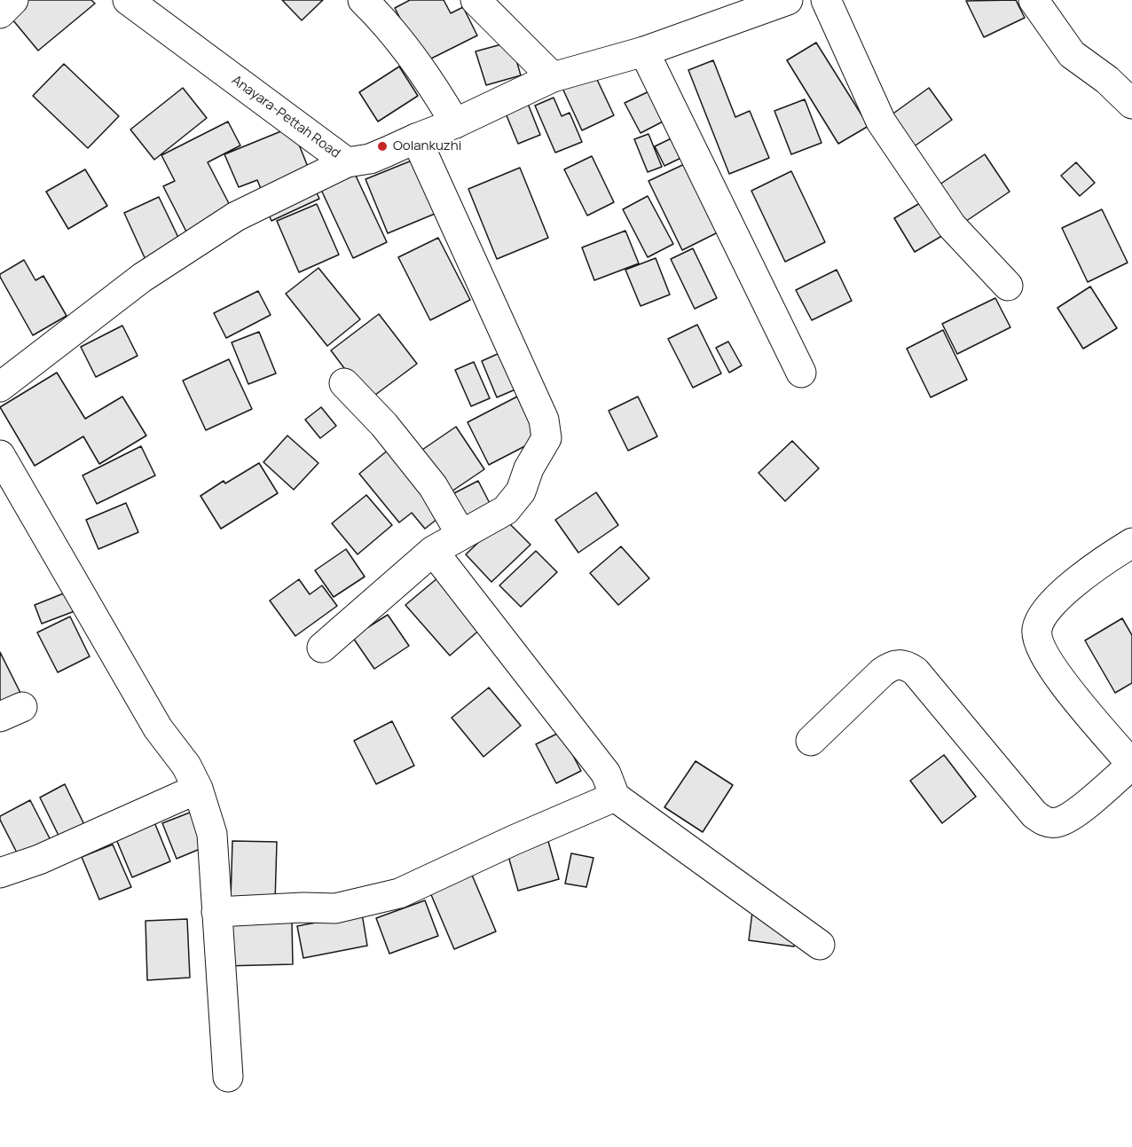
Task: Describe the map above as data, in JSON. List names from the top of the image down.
{
  "streets": {
    "street": ["Anayara-Pettah Road"]
  },
  "places": ["Oolankuzhi"]
}
